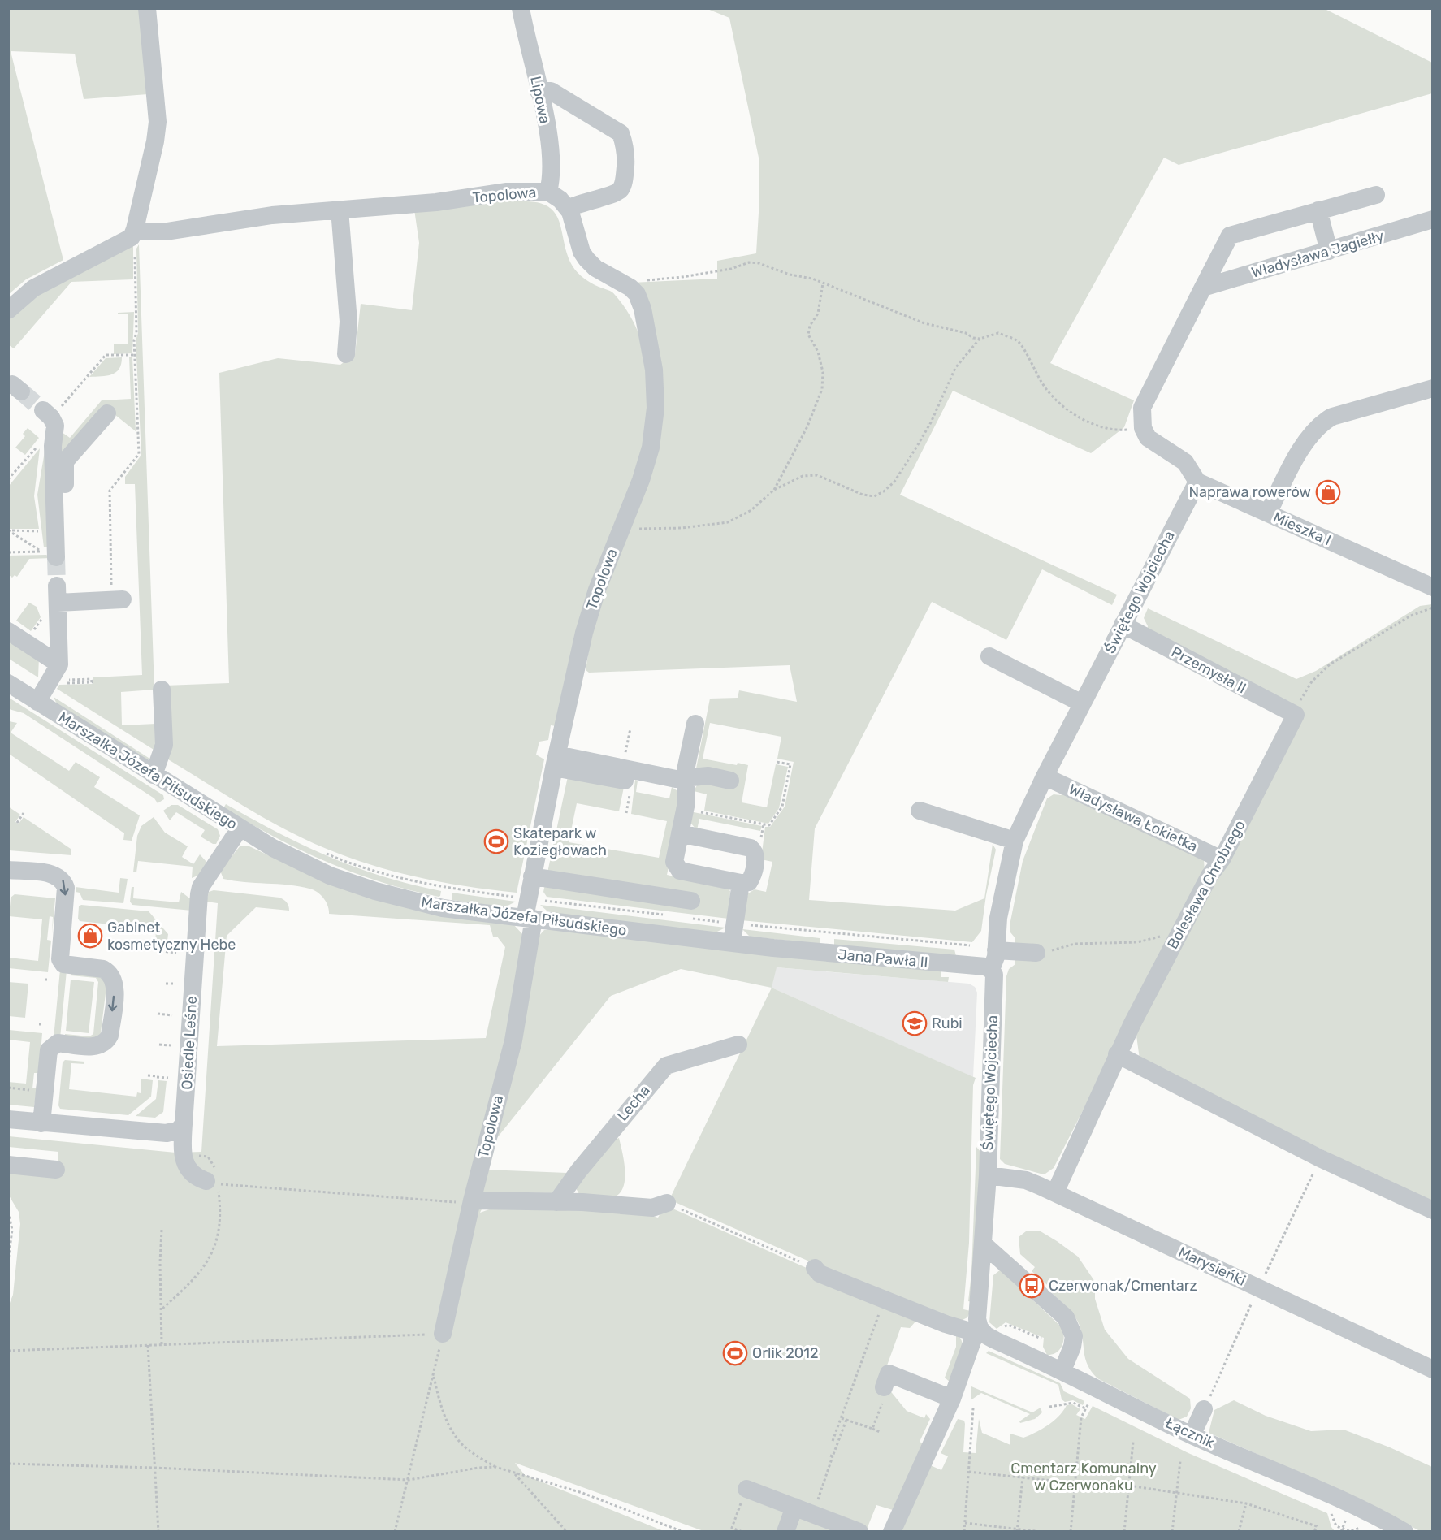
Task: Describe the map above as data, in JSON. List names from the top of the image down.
{
  "streets": {
    "street": [
      "Lipowa",
      "Topolowa",
      "Władysława Jagiełły",
      "Mieszka I",
      "Świętego Wojciecha",
      "Przemysła II",
      "Marszałka Józefa Piłsudskiego",
      "Władysława Łokietka",
      "Bolesława Chrobrego",
      "Jana Pawła II",
      "Osiedle Leśne",
      "Lecha",
      "Marysieńki",
      "Łącznik"
    ]
  },
  "crossings": [
    ["Lipowa", "Topolowa"],
    ["Topolowa", "Marszałka Józefa Piłsudskiego"],
    ["Mieszka I", "Świętego Wojciecha"],
    ["Świętego Wojciecha", "Przemysła II"],
    ["Świętego Wojciecha", "Władysława Łokietka"],
    ["Świętego Wojciecha", "Jana Pawła II"],
    ["Świętego Wojciecha", "Marysieńki"],
    ["Świętego Wojciecha", "Łącznik"],
    ["Przemysła II", "Bolesława Chrobrego"],
    ["Marszałka Józefa Piłsudskiego", "Jana Pawła II"],
    ["Marszałka Józefa Piłsudskiego", "Osiedle Leśne"],
    ["Władysława Łokietka", "Bolesława Chrobrego"],
    ["Bolesława Chrobrego", "Marysieńki"]
  ],
  "parks": ["Cmentarz Komunalny w Czerwonaku"],
  "places": {
    "shop": ["Naprawa rowerów", "Gabinet kosmetyczny Hebe"],
    "sports": ["Skatepark w Koziegłowach", "Orlik 2012"],
    "school or university": ["Rubi"],
    "bus stop": ["Czerwonak/Cmentarz"]
  }
}
